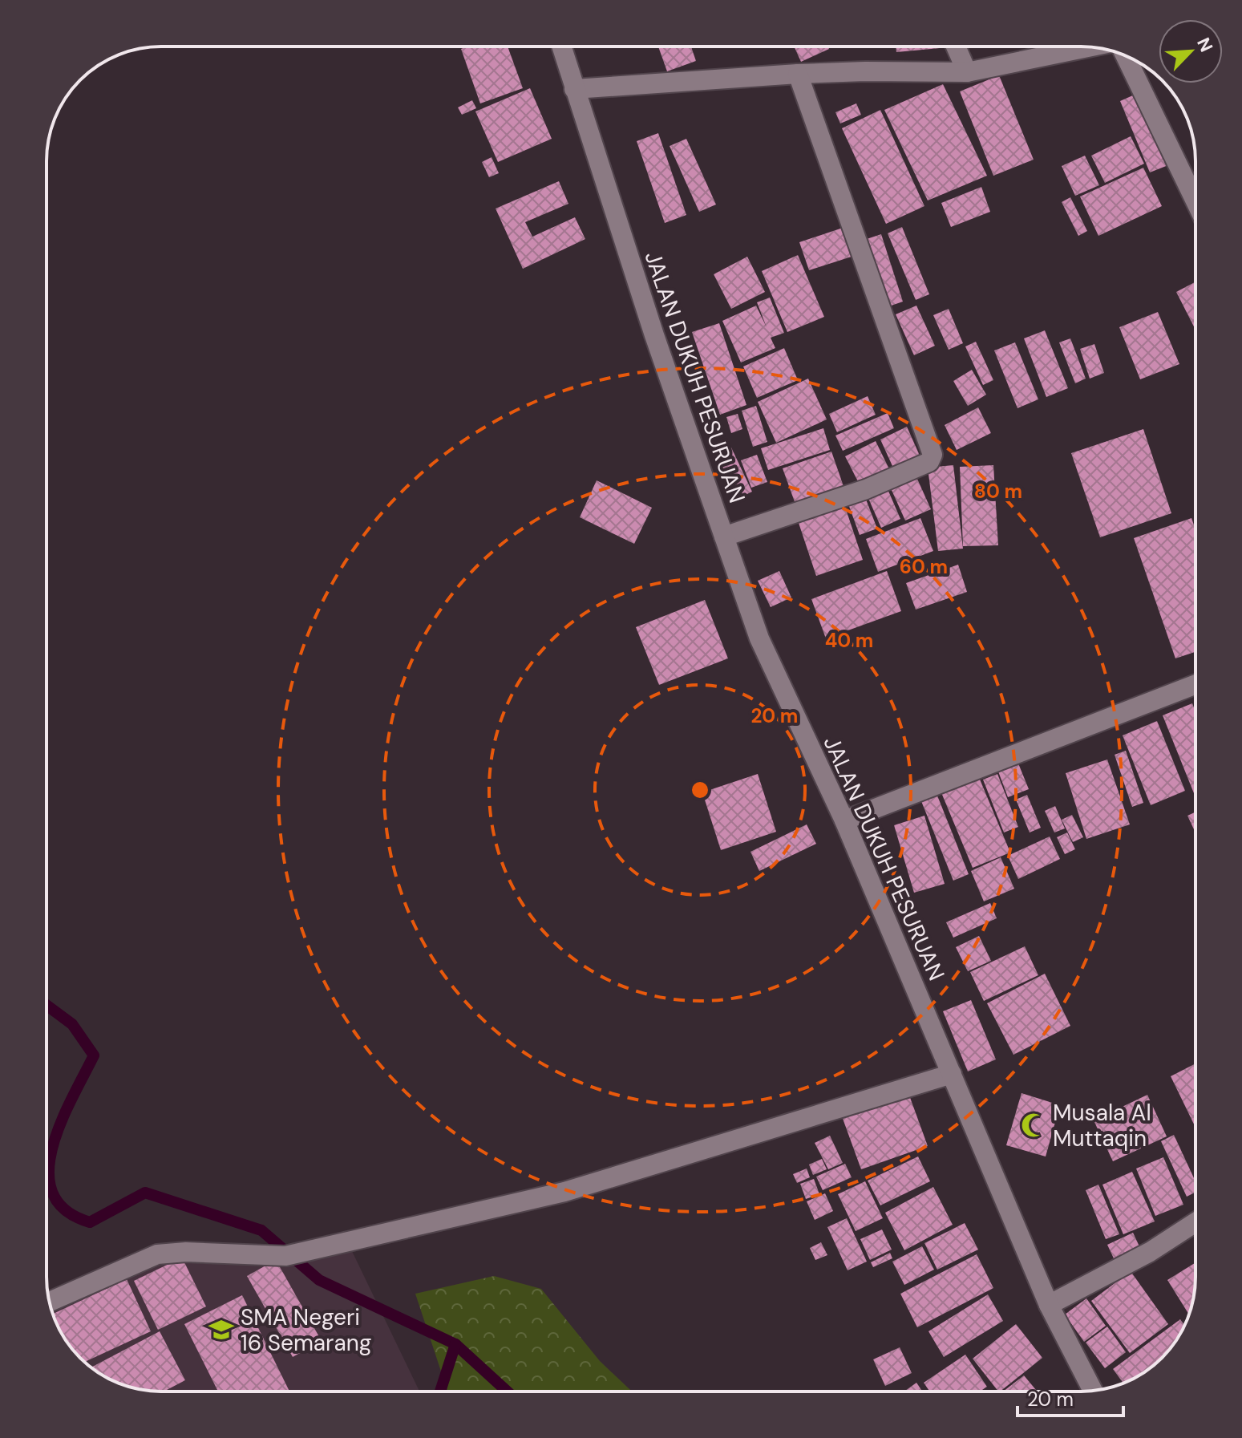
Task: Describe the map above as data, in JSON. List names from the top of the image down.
{
  "streets": {
    "street": ["JALAN DUKUH PESURUAN"]
  },
  "places": {
    "mosque": ["Musala Al Muttaqin"],
    "school or university": ["SMA Negeri 16 Semarang"]
  },
  "scale_bar": "20 m",
  "north": "top right",
  "rings": [
    "80 m",
    "60 m",
    "40 m",
    "20 m"
  ]
}
